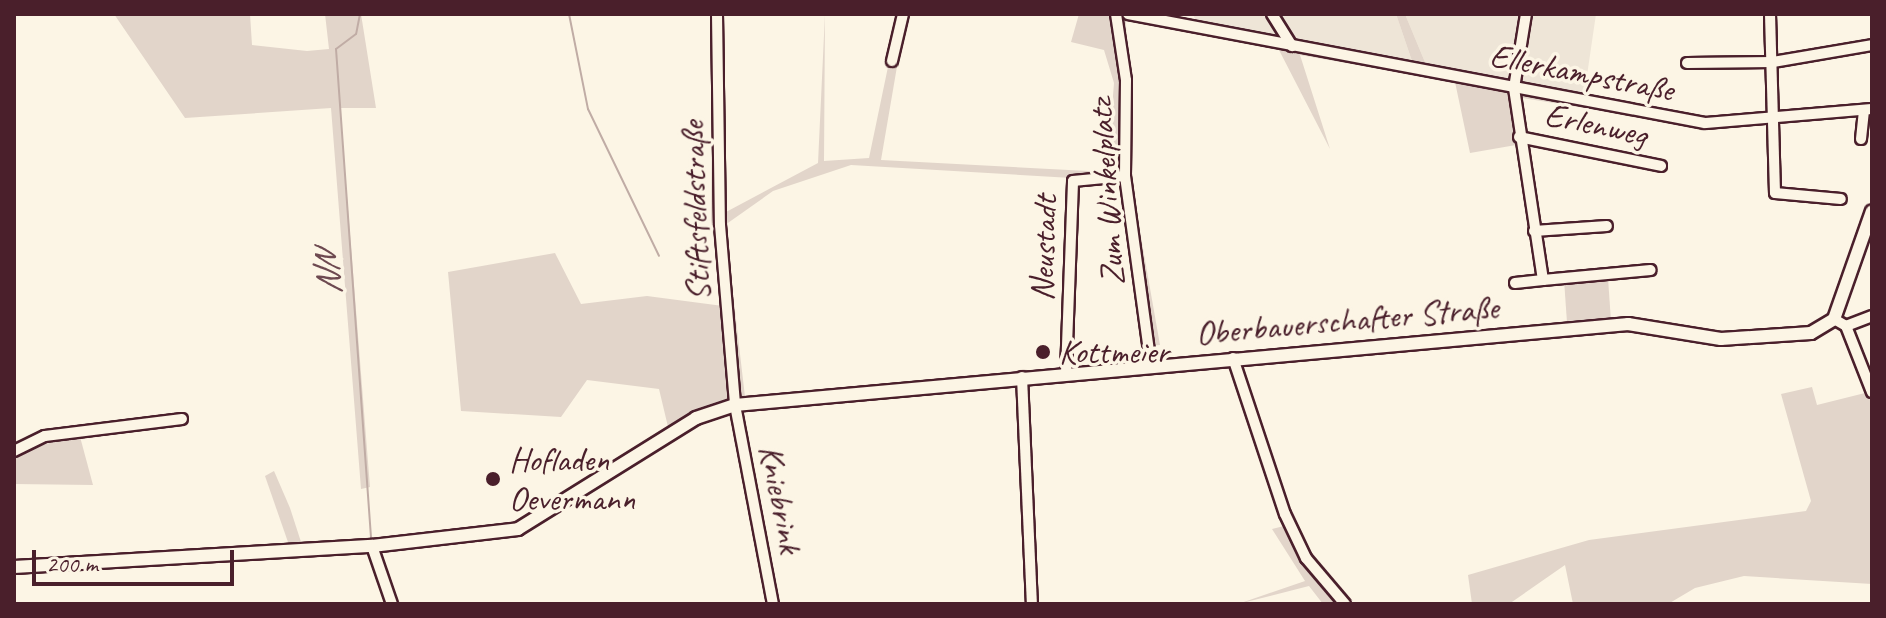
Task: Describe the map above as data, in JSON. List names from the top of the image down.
{
  "streets": {
    "main road": ["Oberbauerschafter Straße"],
    "street": [
      "Ellerkampstraße",
      "Erlenweg",
      "Zum Winkelplatz",
      "Stiftsfeldstraße",
      "Neustadt",
      "Kniebrink"
    ]
  },
  "crossings": [
    ["Zum Winkelplatz", "Neustadt"],
    ["Zum Winkelplatz", "Oberbauerschafter Straße"],
    ["Stiftsfeldstraße", "Oberbauerschafter Straße"],
    ["Stiftsfeldstraße", "Kniebrink"],
    ["Neustadt", "Oberbauerschafter Straße"],
    ["Oberbauerschafter Straße", "Kniebrink"]
  ],
  "water": ["NN"],
  "places": ["Kottmeier", "Hofladen Oevermann"],
  "scale_bar": "200 m"
}
